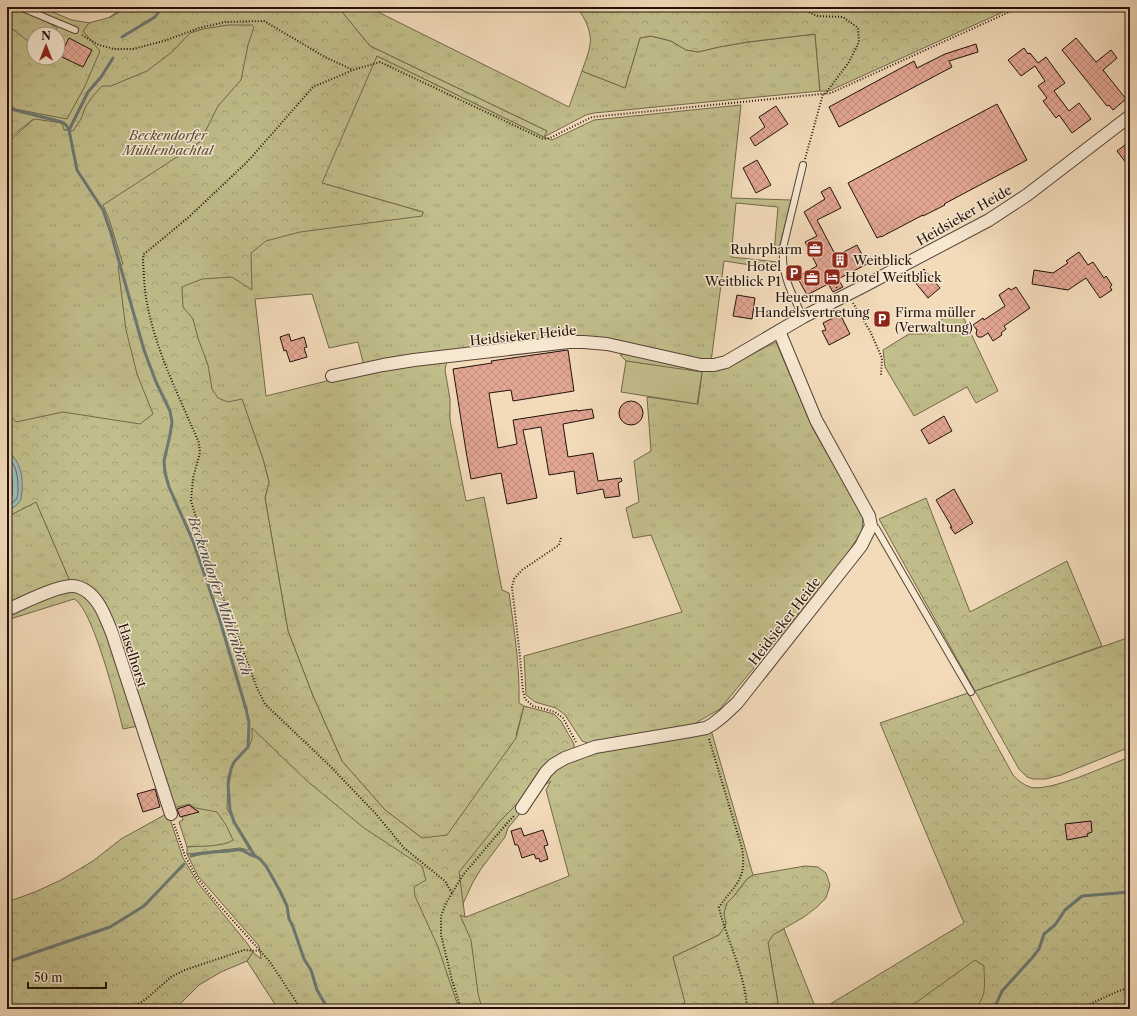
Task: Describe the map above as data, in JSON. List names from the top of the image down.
{
  "streets": {
    "street": ["Heidsieker Heide", "Haselhorst"]
  },
  "water": ["Beckendorfer Mühlenbach"],
  "parks": ["Beckendorfer Mühlenbachtal"],
  "places": {
    "office": ["Ruhrpharm", "Heuermann Handelsvertretung"],
    "building": ["Weitblick"],
    "parking": ["Hotel Weitblick P1", "Firma müller (Verwaltung)"],
    "hotel": ["Hotel Weitblick"]
  },
  "scale_bar": "50 m",
  "north": "top"
}
